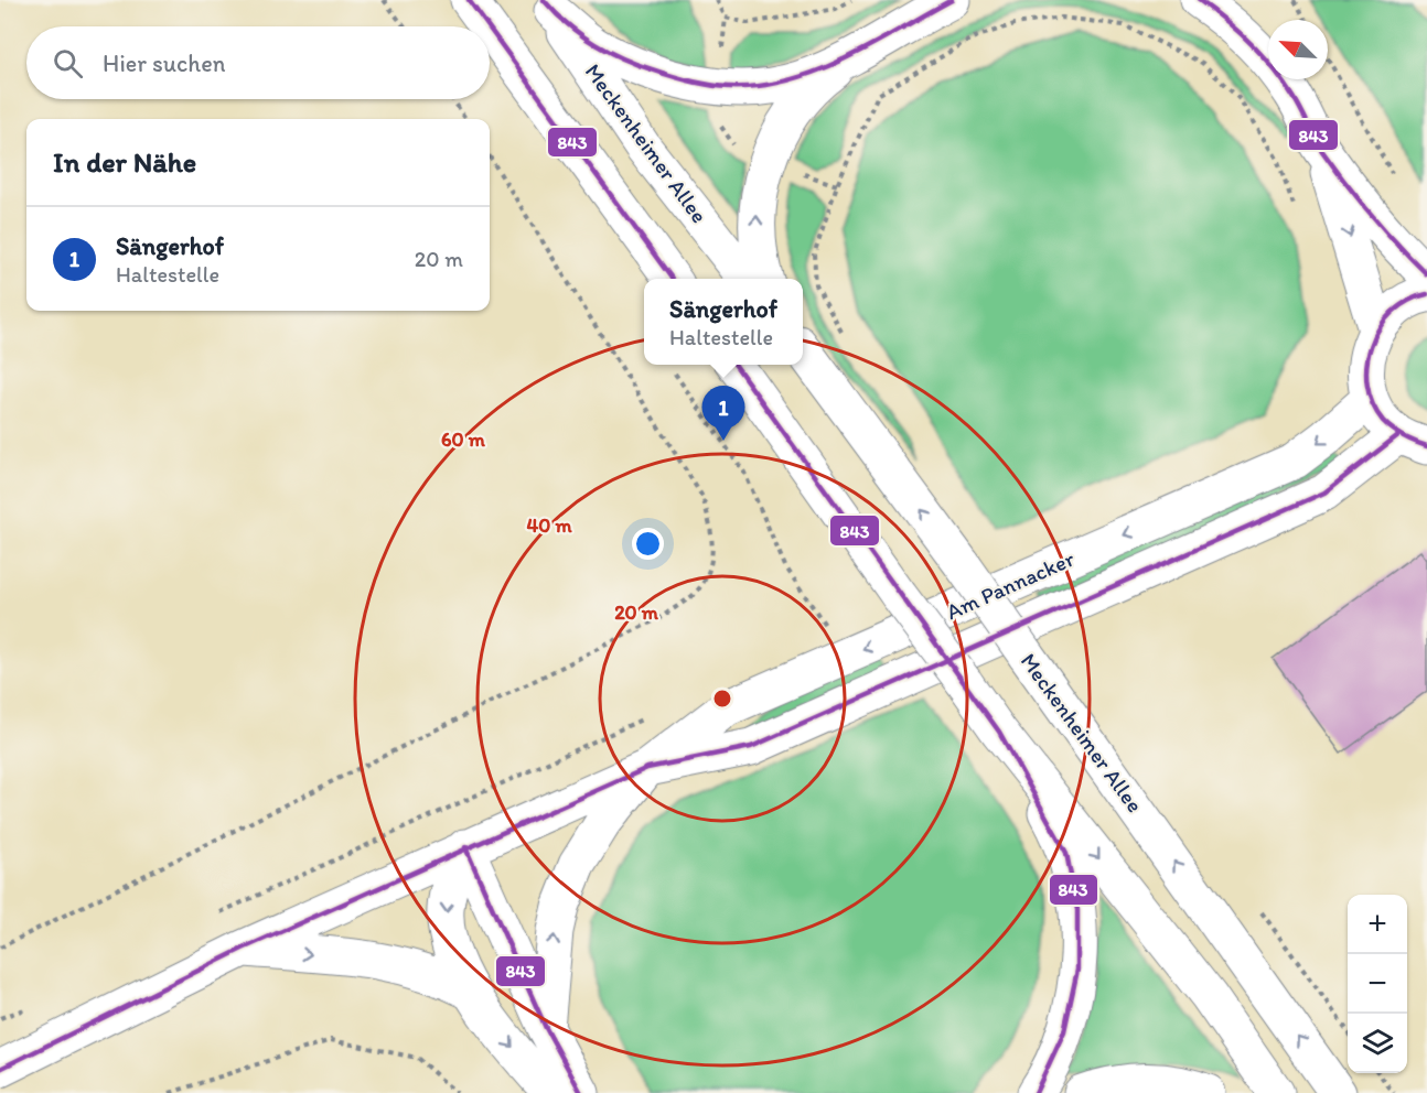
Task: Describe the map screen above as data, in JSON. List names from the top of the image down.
{
  "streets": {
    "main road": ["Meckenheimer Allee", "Am Pannacker"]
  },
  "lines": ["transit line 843"],
  "north": "top left",
  "page": {
    "search": "Hier suchen",
    "heading": "In der Nähe",
    "list": [
      {
        "mark": "1",
        "name": "Sängerhof",
        "note": "Haltestelle",
        "value": "20 m"
      }
    ],
    "popup": ["Sängerhof", "Haltestelle"],
    "pins": "1",
    "map_buttons": ["+", "−"]
  },
  "rings": ["60 m", "40 m", "20 m"]
}
